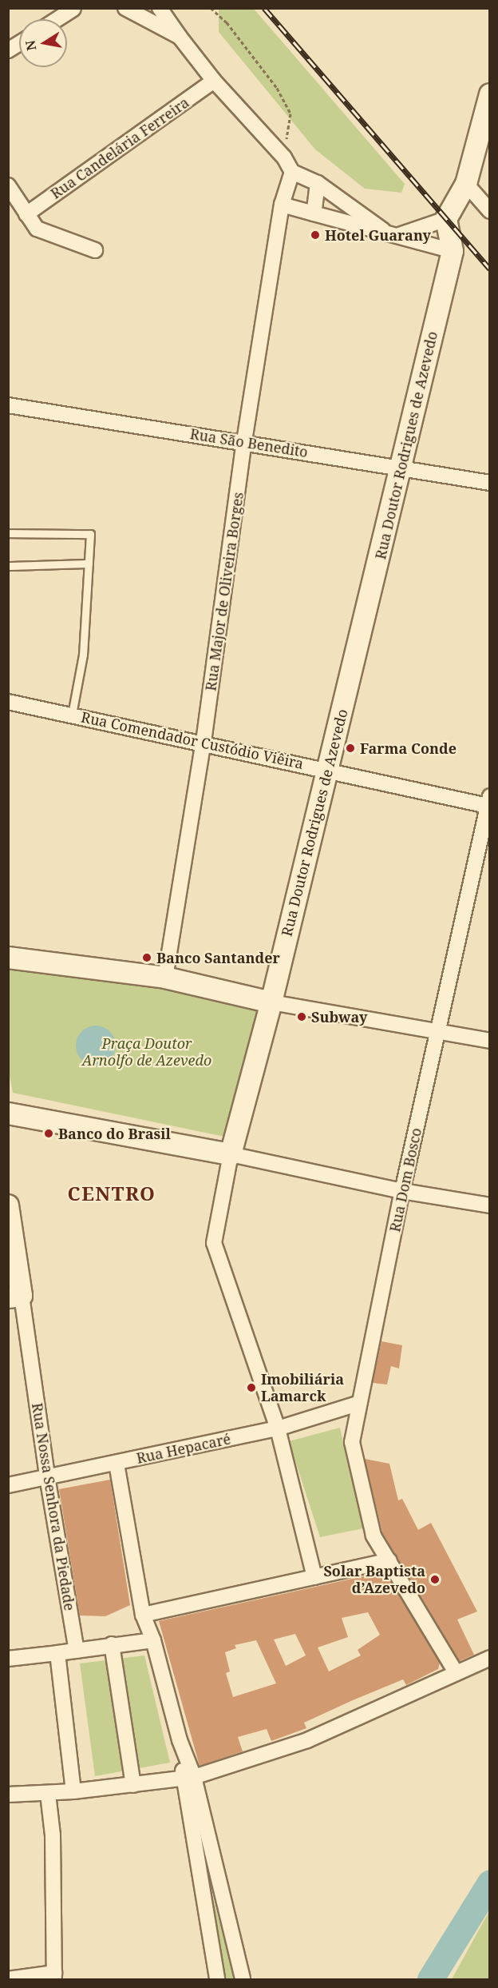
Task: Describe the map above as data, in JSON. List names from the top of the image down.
{
  "streets": {
    "street": [
      "Rua Candelária Ferreira",
      "Rua São Benedito",
      "Rua Doutor Rodrigues de Azevedo",
      "Rua Major de Oliveira Borges",
      "Rua Comendador Custódio Viêira",
      "Rua Dom Bosco",
      "Rua Hepacaré",
      "Rua Nossa Senhora da Piedade"
    ]
  },
  "crossings": [
    ["Rua São Benedito", "Rua Doutor Rodrigues de Azevedo"],
    ["Rua São Benedito", "Rua Major de Oliveira Borges"],
    ["Rua Doutor Rodrigues de Azevedo", "Rua Comendador Custódio Viêira"],
    ["Rua Doutor Rodrigues de Azevedo", "Rua Hepacaré"],
    ["Rua Major de Oliveira Borges", "Rua Comendador Custódio Viêira"],
    ["Rua Comendador Custódio Viêira", "Rua Dom Bosco"],
    ["Rua Dom Bosco", "Rua Hepacaré"],
    ["Rua Hepacaré", "Rua Nossa Senhora da Piedade"]
  ],
  "districts": ["CENTRO"],
  "parks": ["Praça Doutor Arnolfo de Azevedo"],
  "places": [
    "Hotel Guarany",
    "Farma Conde",
    "Banco Santander",
    "Subway",
    "Banco do Brasil",
    "Imobiliária Lamarck",
    "Solar Baptista d’Azevedo"
  ],
  "north": "left"
}
